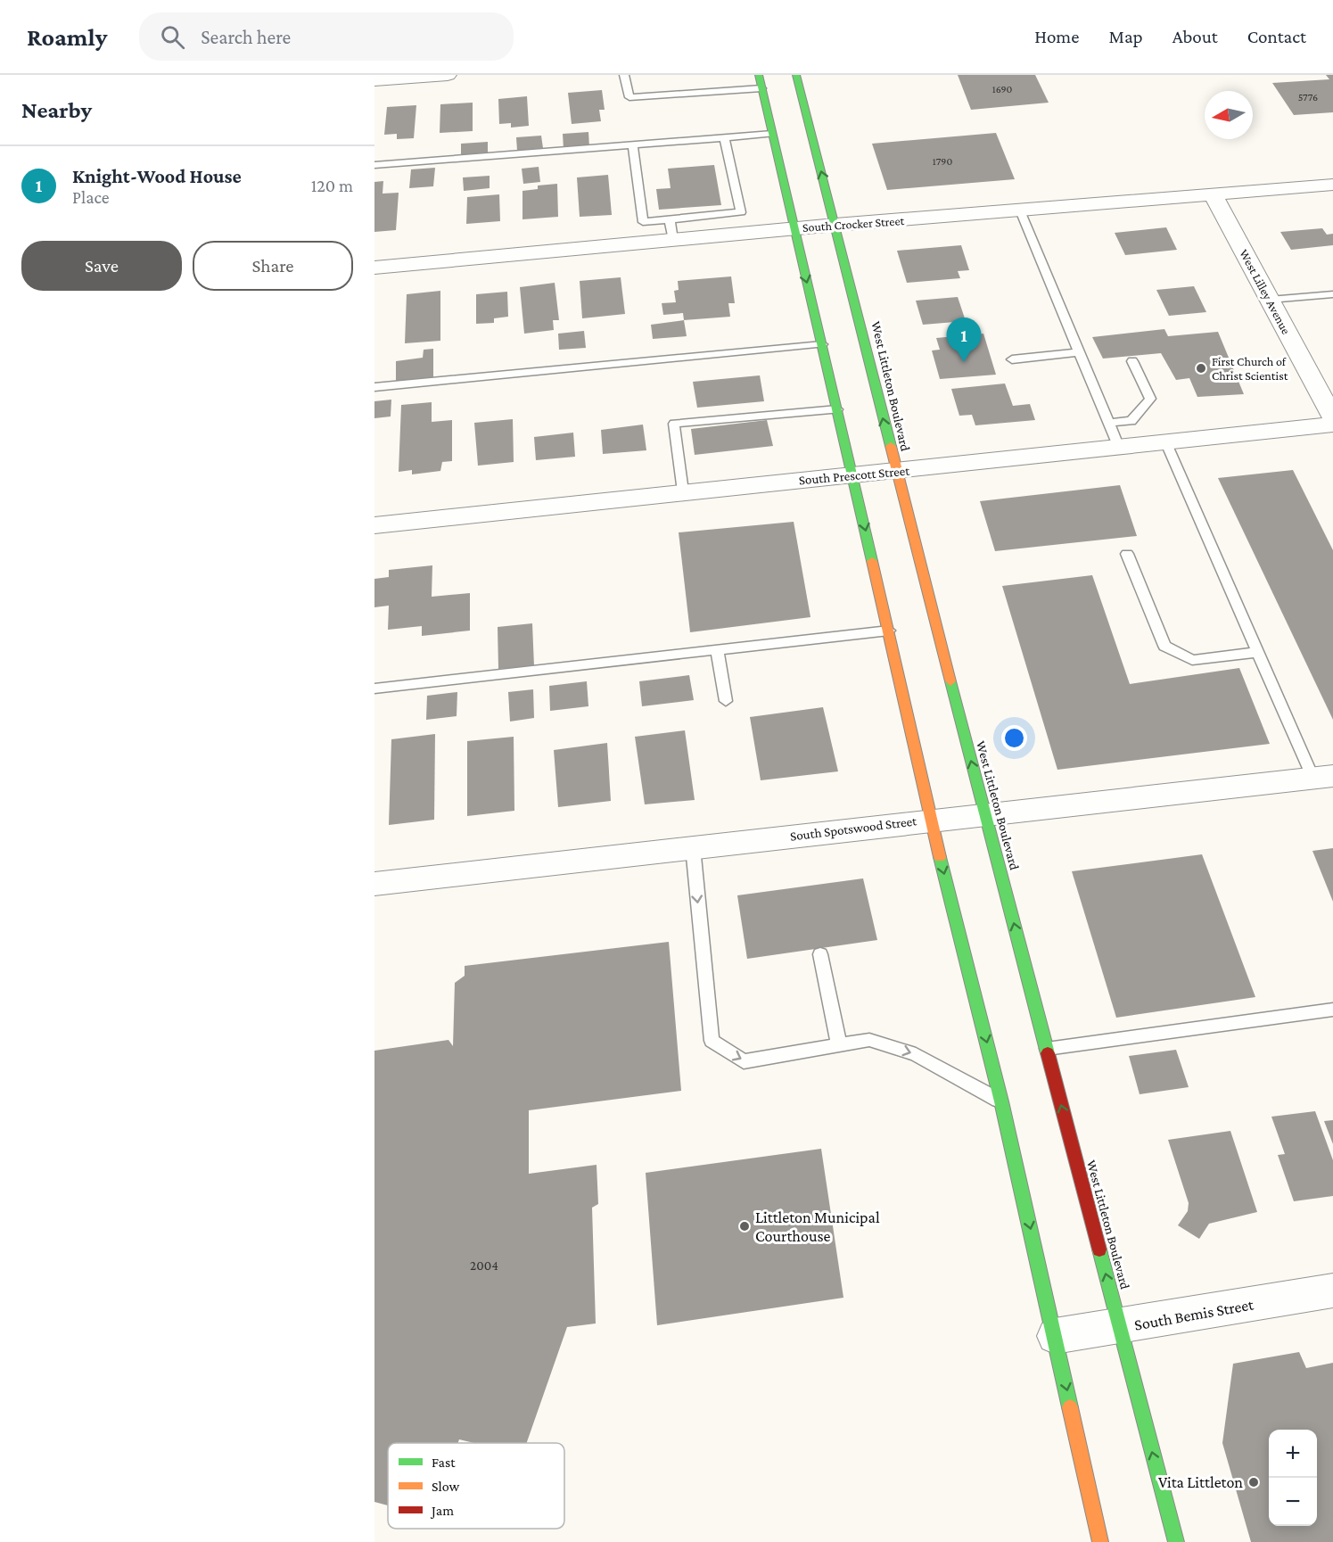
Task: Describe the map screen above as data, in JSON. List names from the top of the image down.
{
  "streets": {
    "main road": ["West Littleton Boulevard"],
    "street": [
      "South Crocker Street",
      "West Lilley Avenue",
      "South Prescott Street",
      "South Spotswood Street",
      "South Bemis Street"
    ]
  },
  "crossings": [
    ["South Crocker Street", "West Lilley Avenue"],
    ["South Crocker Street", "West Littleton Boulevard"],
    ["West Littleton Boulevard", "South Prescott Street"],
    ["West Littleton Boulevard", "South Spotswood Street"],
    ["West Littleton Boulevard", "South Bemis Street"]
  ],
  "places": ["First Church of Christ Scientist", "Littleton Municipal Courthouse", "Vita Littleton"],
  "house_numbers": [
    "1690",
    "5776",
    "1790",
    "2004"
  ],
  "legend": ["Fast", "Slow", "Jam"],
  "north": "left",
  "page": {
    "header": "Roamly",
    "search": "Search here",
    "nav": [
      "Home",
      "Map",
      "About",
      "Contact"
    ],
    "heading": "Nearby",
    "list": [
      {
        "mark": "1",
        "name": "Knight-Wood House",
        "note": "Place",
        "value": "120 m"
      }
    ],
    "buttons": ["Save", "Share"],
    "pins": "1",
    "map_buttons": ["+", "−"]
  }
}
